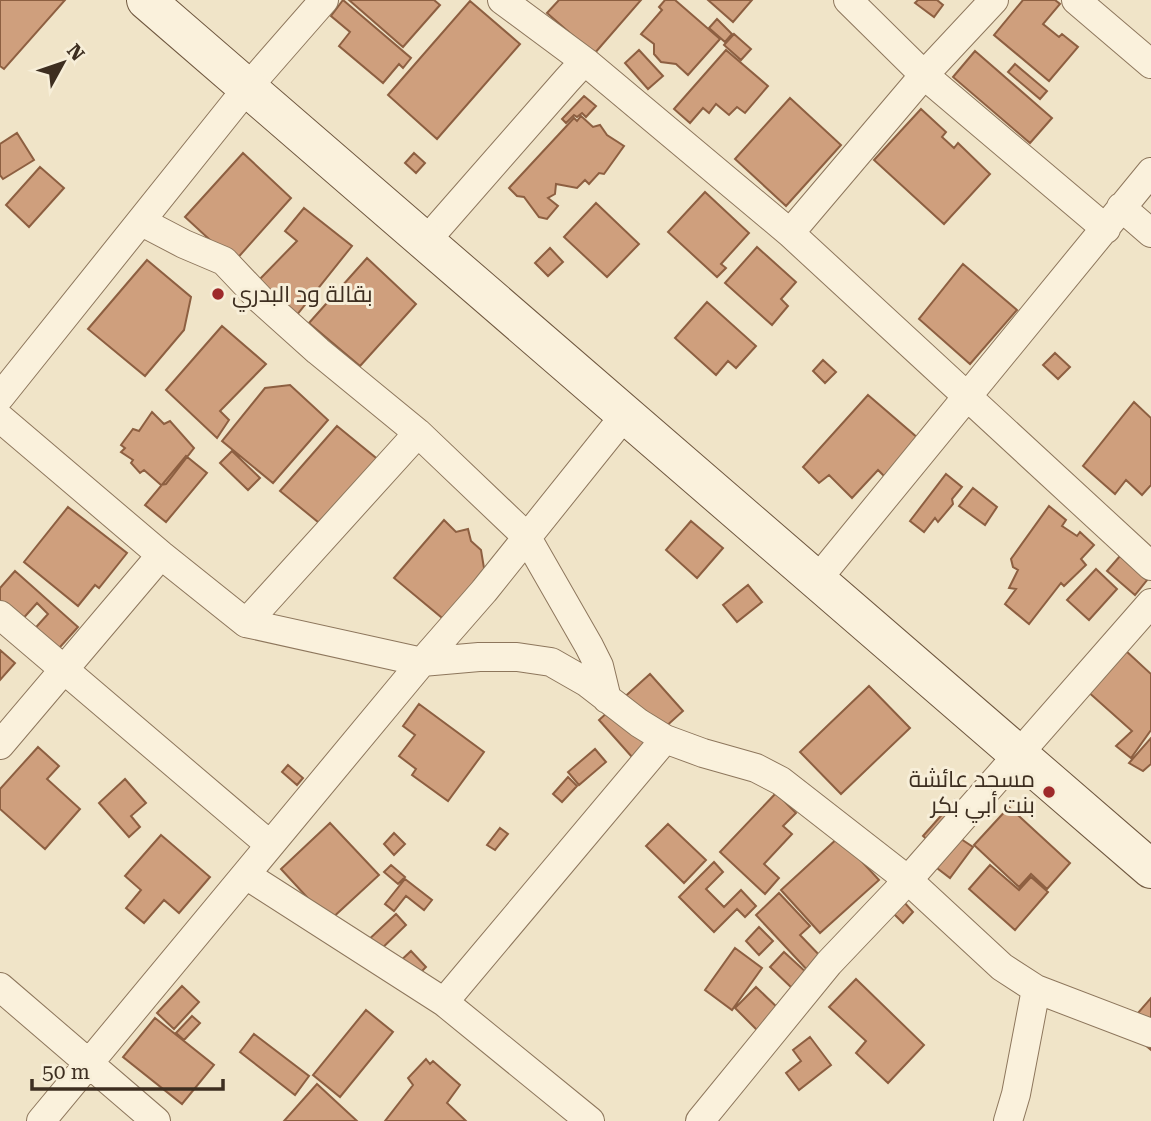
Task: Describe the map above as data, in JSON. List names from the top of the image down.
{
  "places": ["بقالة ود البدري", "مسجد عائشة بنت أبي بكر"],
  "scale_bar": "50 m",
  "north": "top right"
}
